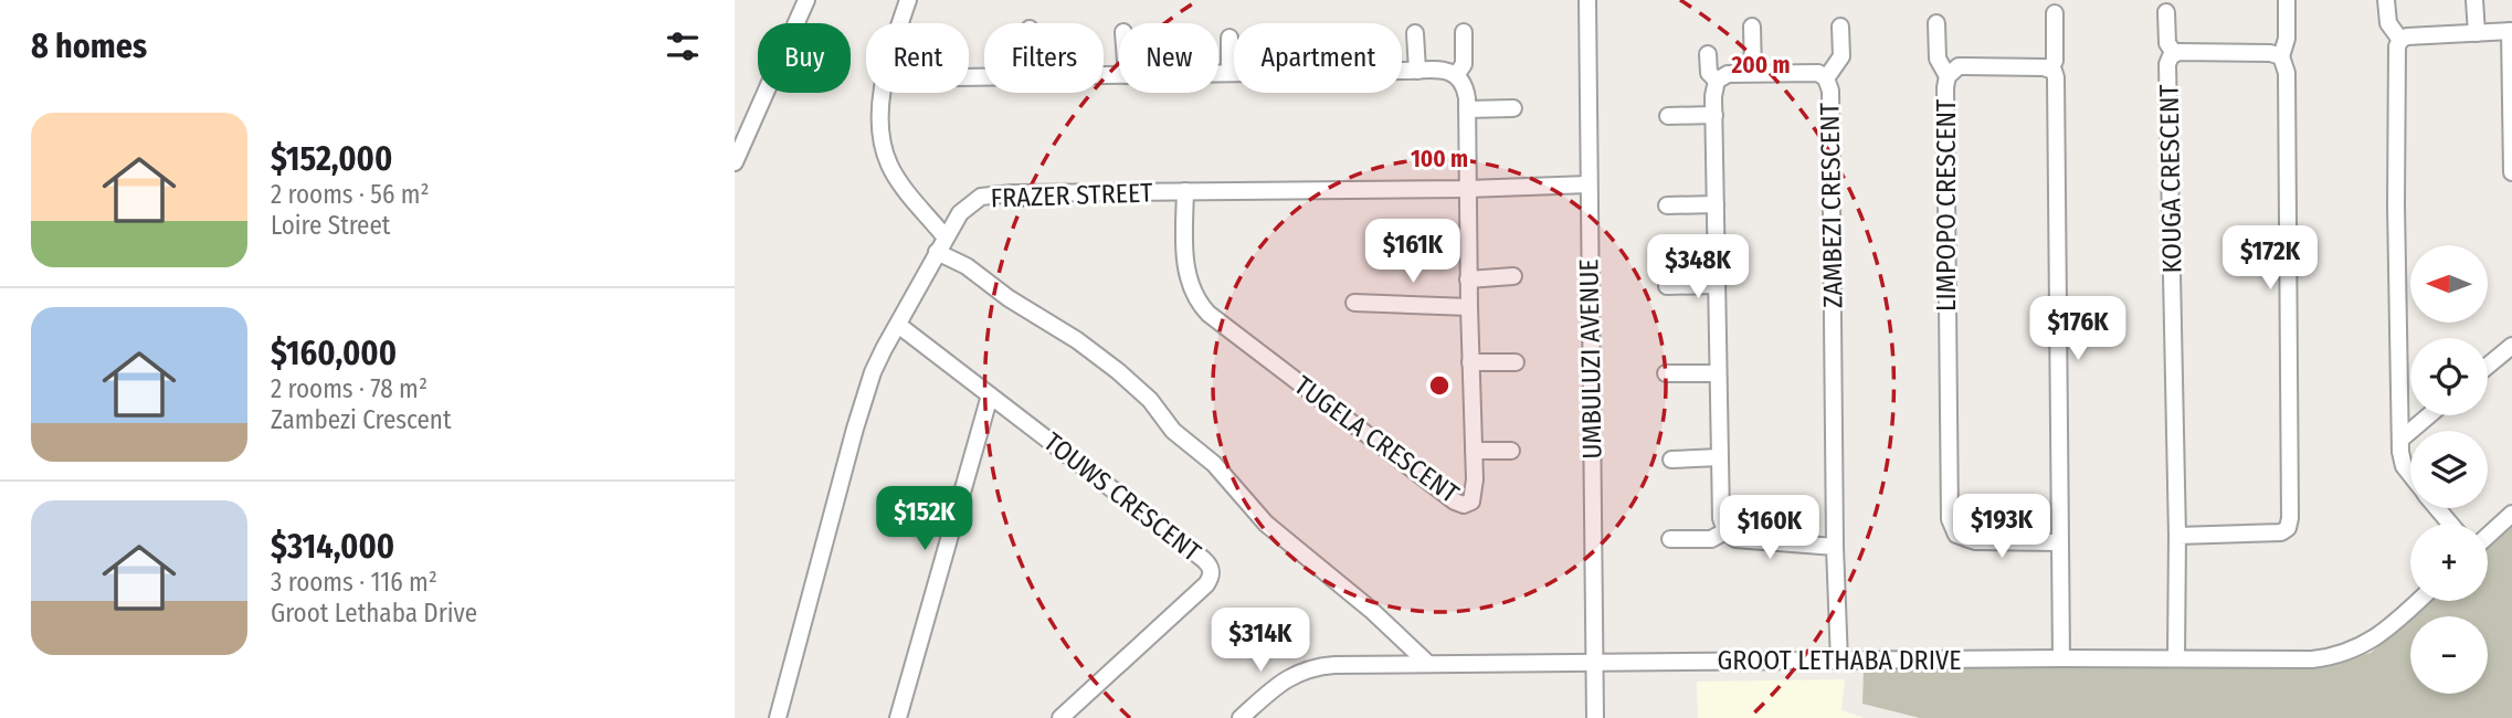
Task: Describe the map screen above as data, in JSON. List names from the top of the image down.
{
  "streets": {
    "street": [
      "KOUGA CRESCENT",
      "FRAZER STREET",
      "ZAMBEZI CRESCENT",
      "LIMPOPO CRESCENT",
      "UMBULUZI AVENUE",
      "TUGELA CRESCENT",
      "TOUWS CRESCENT",
      "GROOT LETHABA DRIVE"
    ]
  },
  "crossings": [
    ["KOUGA CRESCENT", "GROOT LETHABA DRIVE"],
    ["FRAZER STREET", "UMBULUZI AVENUE"],
    ["FRAZER STREET", "TUGELA CRESCENT"],
    ["FRAZER STREET", "TOUWS CRESCENT"],
    ["ZAMBEZI CRESCENT", "GROOT LETHABA DRIVE"],
    ["UMBULUZI AVENUE", "GROOT LETHABA DRIVE"]
  ],
  "north": "left",
  "page": {
    "heading": "8 homes",
    "chip": [
      "Buy",
      "Rent",
      "Filters",
      "New",
      "Apartment"
    ],
    "list": [
      {
        "name": "$152,000",
        "note": "2 rooms · 56 m² · Loire Street"
      },
      {
        "name": "$160,000",
        "note": "2 rooms · 78 m² · Zambezi Crescent"
      },
      {
        "name": "$314,000",
        "note": "3 rooms · 116 m² · Groot Lethaba Drive"
      }
    ],
    "price": [
      "$161K",
      "$172K",
      "$348K",
      "$176K",
      "$152K",
      "$193K",
      "$160K",
      "$314K"
    ],
    "map_buttons": ["+", "−"]
  },
  "rings": ["200 m", "100 m"]
}
